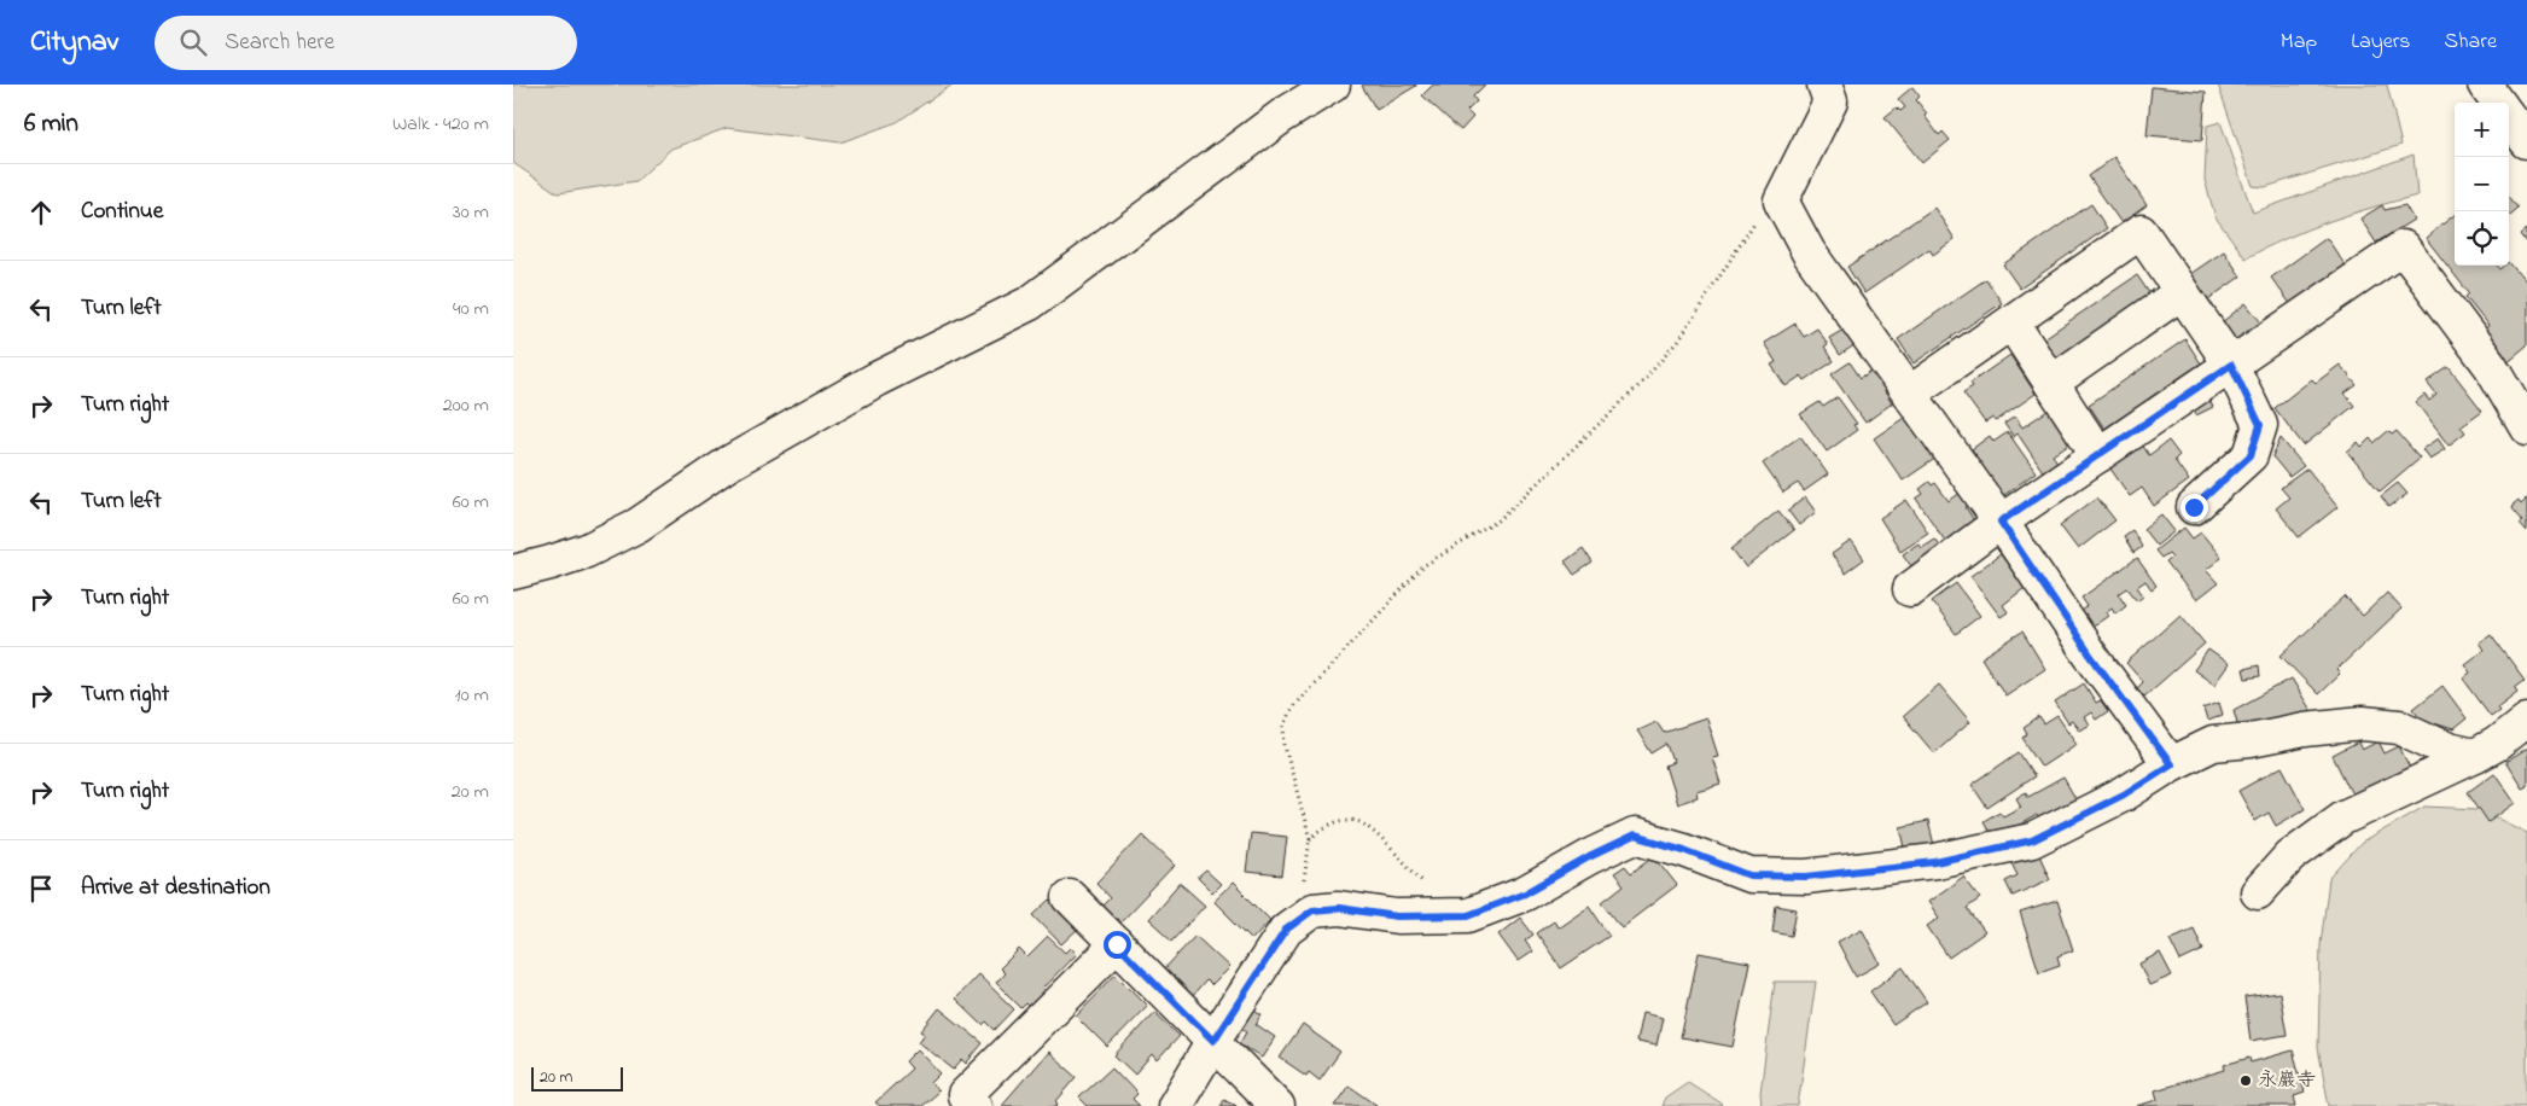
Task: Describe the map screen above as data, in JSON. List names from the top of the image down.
{
  "places": ["永巖寺"],
  "scale_bar": "20 m",
  "page": {
    "header": "Citynav",
    "search": "Search here",
    "nav": ["Map", "Layers", "Share"],
    "heading": ["6 min", "Walk · 420 m"],
    "map_buttons": ["+", "−"],
    "list": [
      ["Continue", "30 m"],
      ["Turn left", "40 m"],
      ["Turn right", "200 m"],
      ["Turn left", "60 m"],
      ["Turn right", "60 m"],
      ["Turn right", "10 m"],
      ["Turn right", "20 m"],
      "Arrive at destination"
    ],
    "scale": "20 m"
  }
}
